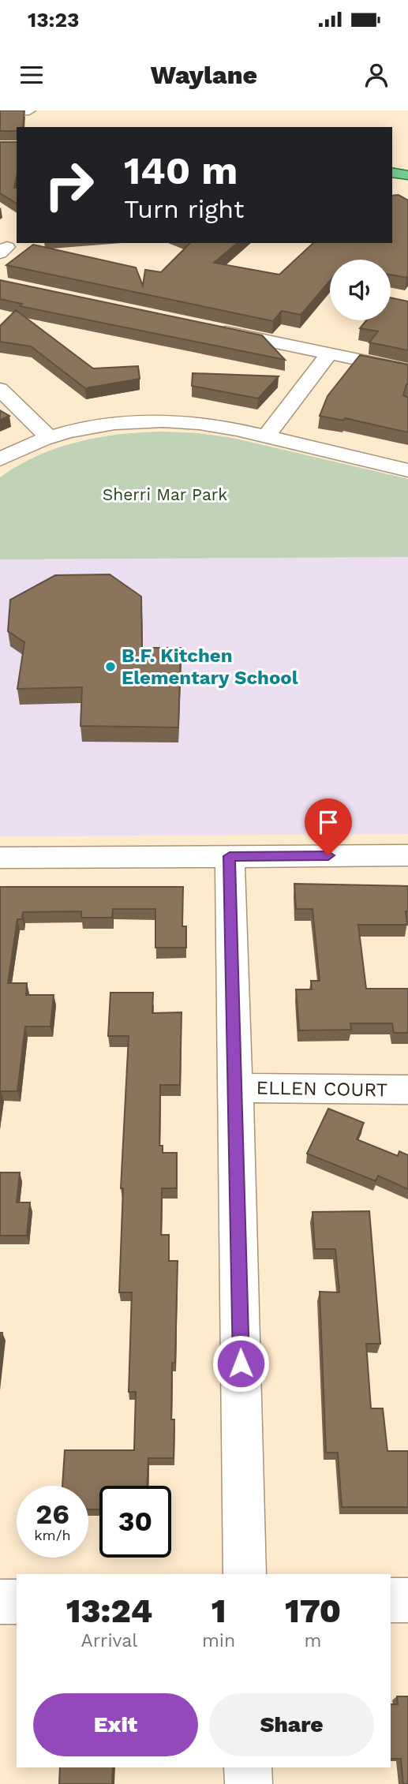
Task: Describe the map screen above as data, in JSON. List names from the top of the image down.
{
  "streets": {
    "street": ["ELLEN COURT"]
  },
  "parks": ["Sherri Mar Park"],
  "places": ["B.F. Kitchen Elementary School"],
  "page": {
    "status": "13:23",
    "header": "Waylane",
    "turn": ["140 m", "Turn right"],
    "speed": "26 km/h",
    "limit": "30",
    "eta": [
      "13:24",
      "Arrival",
      "1",
      "min",
      "170",
      "m"
    ],
    "buttons": ["Exit", "Share"]
  }
}
